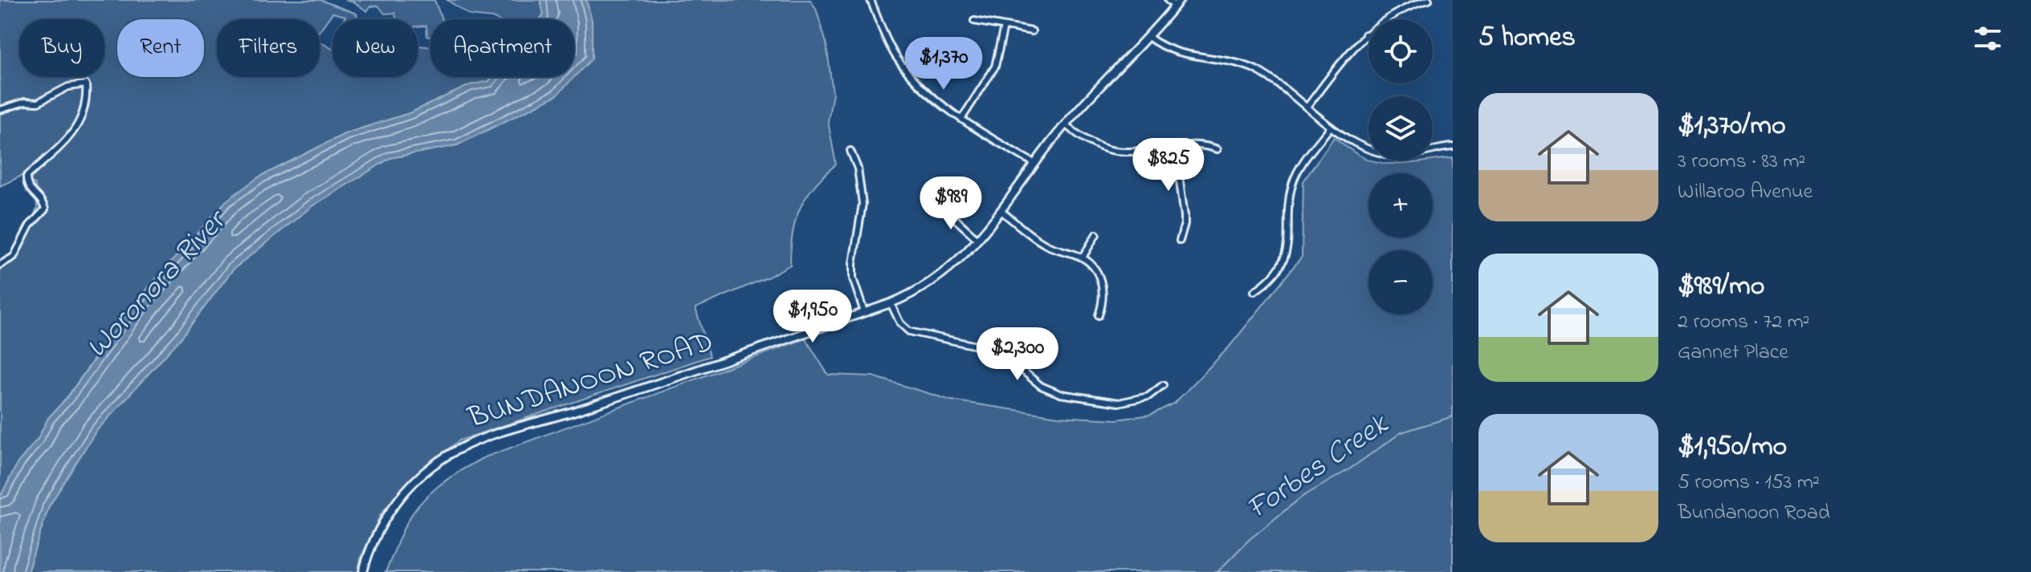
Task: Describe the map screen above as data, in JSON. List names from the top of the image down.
{
  "streets": {
    "street": ["BUNDANOON ROAD"]
  },
  "water": ["Woronora River", "Forbes Creek"],
  "page": {
    "heading": "5 homes",
    "map_buttons": ["+", "−"],
    "chip": [
      "Buy",
      "Rent",
      "Filters",
      "New",
      "Apartment"
    ],
    "price": [
      "$1,370",
      "$825",
      "$989",
      "$1,950",
      "$2,300"
    ],
    "list": [
      {
        "name": "$1,370/mo",
        "note": "3 rooms · 83 m² · Willaroo Avenue"
      },
      {
        "name": "$989/mo",
        "note": "2 rooms · 72 m² · Gannet Place"
      },
      {
        "name": "$1,950/mo",
        "note": "5 rooms · 153 m² · Bundanoon Road"
      }
    ]
  }
}
